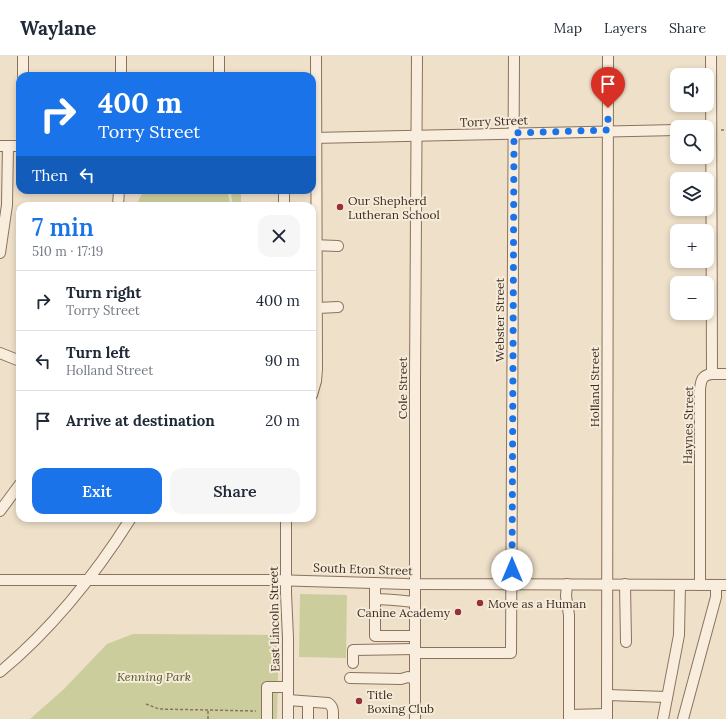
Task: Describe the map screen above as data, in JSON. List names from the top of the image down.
{
  "streets": {
    "street": [
      "Torry Street",
      "Webster Street",
      "Holland Street",
      "Cole Street",
      "Haynes Street",
      "South Eton Street",
      "East Lincoln Street"
    ]
  },
  "crossings": [
    ["Torry Street", "Webster Street"],
    ["Torry Street", "Holland Street"],
    ["Torry Street", "Cole Street"],
    ["Webster Street", "Cole Street"],
    ["Webster Street", "South Eton Street"],
    ["Holland Street", "South Eton Street"],
    ["Cole Street", "South Eton Street"],
    ["Haynes Street", "South Eton Street"],
    ["South Eton Street", "East Lincoln Street"]
  ],
  "parks": ["Kenning Park"],
  "places": [
    "Our Shepherd Lutheran School",
    "Move as a Human",
    "Canine Academy",
    "Title Boxing Club"
  ],
  "page": {
    "header": "Waylane",
    "nav": ["Map", "Layers", "Share"],
    "map_buttons": ["+", "−"],
    "turn": ["400 m", "Torry Street"],
    "then": "Then",
    "heading": ["7 min", "510 m · 17:19"],
    "list": [
      {
        "name": "Turn right",
        "note": "Torry Street",
        "value": "400 m"
      },
      {
        "name": "Turn left",
        "note": "Holland Street",
        "value": "90 m"
      },
      {
        "name": "Arrive at destination",
        "value": "20 m"
      }
    ],
    "buttons": ["Exit", "Share"]
  }
}
